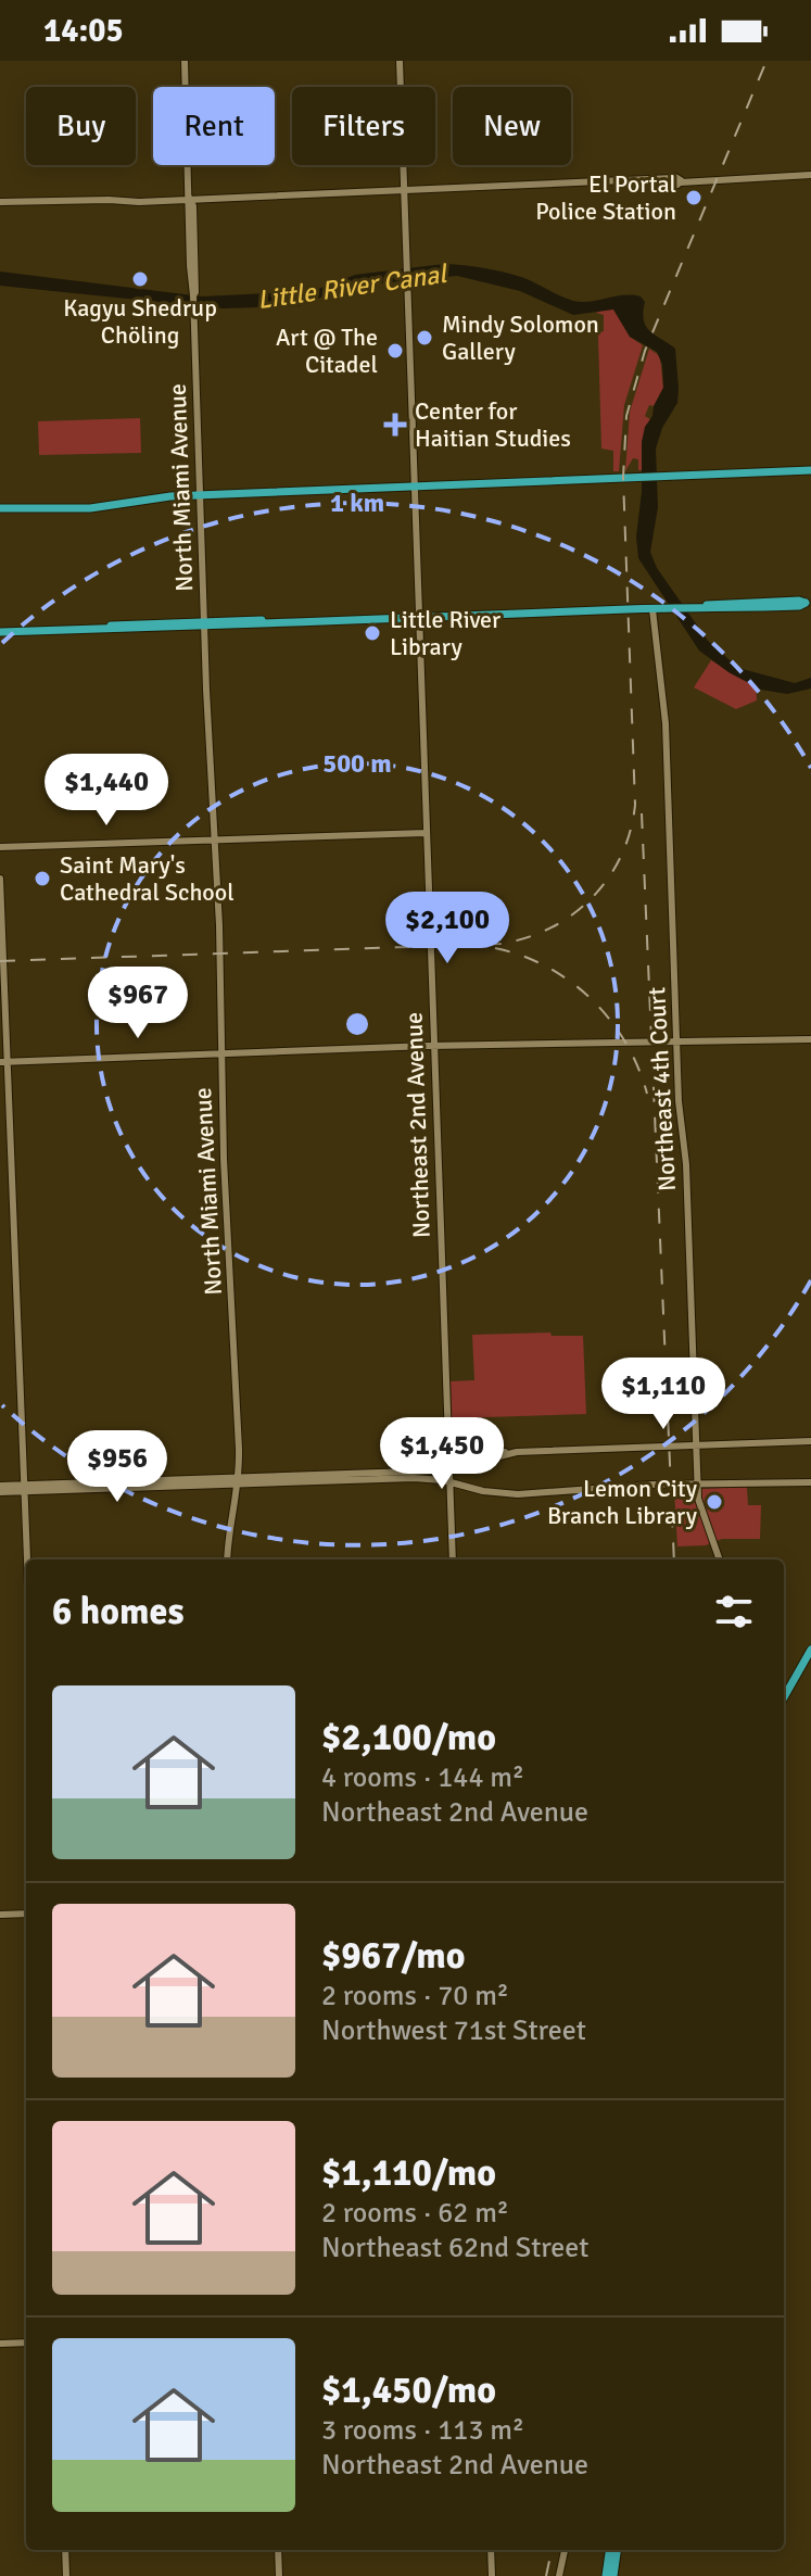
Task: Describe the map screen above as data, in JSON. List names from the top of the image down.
{
  "streets": {
    "main road": ["North Miami Avenue", "Northeast 4th Court", "Northeast 2nd Avenue"]
  },
  "water": ["Little River Canal"],
  "places": {
    "other": [
      "El Portal Police Station",
      "Kagyu Shedrup Chöling",
      "Mindy Solomon Gallery",
      "Art @ The Citadel",
      "Little River Library",
      "Saint Mary's Cathedral School",
      "Lemon City Branch Library"
    ],
    "health": ["Center for Haitian Studies"]
  },
  "page": {
    "status": "14:05",
    "chip": [
      "Buy",
      "Rent",
      "Filters",
      "New"
    ],
    "price": [
      "$1,440",
      "$2,100",
      "$967",
      "$1,110",
      "$1,450",
      "$956"
    ],
    "heading": "6 homes",
    "list": [
      {
        "name": "$2,100/mo",
        "note": "4 rooms · 144 m² · Northeast 2nd Avenue"
      },
      {
        "name": "$967/mo",
        "note": "2 rooms · 70 m² · Northwest 71st Street"
      },
      {
        "name": "$1,110/mo",
        "note": "2 rooms · 62 m² · Northeast 62nd Street"
      },
      {
        "name": "$1,450/mo",
        "note": "3 rooms · 113 m² · Northeast 2nd Avenue"
      }
    ]
  },
  "rings": ["1 km", "500 m"]
}
